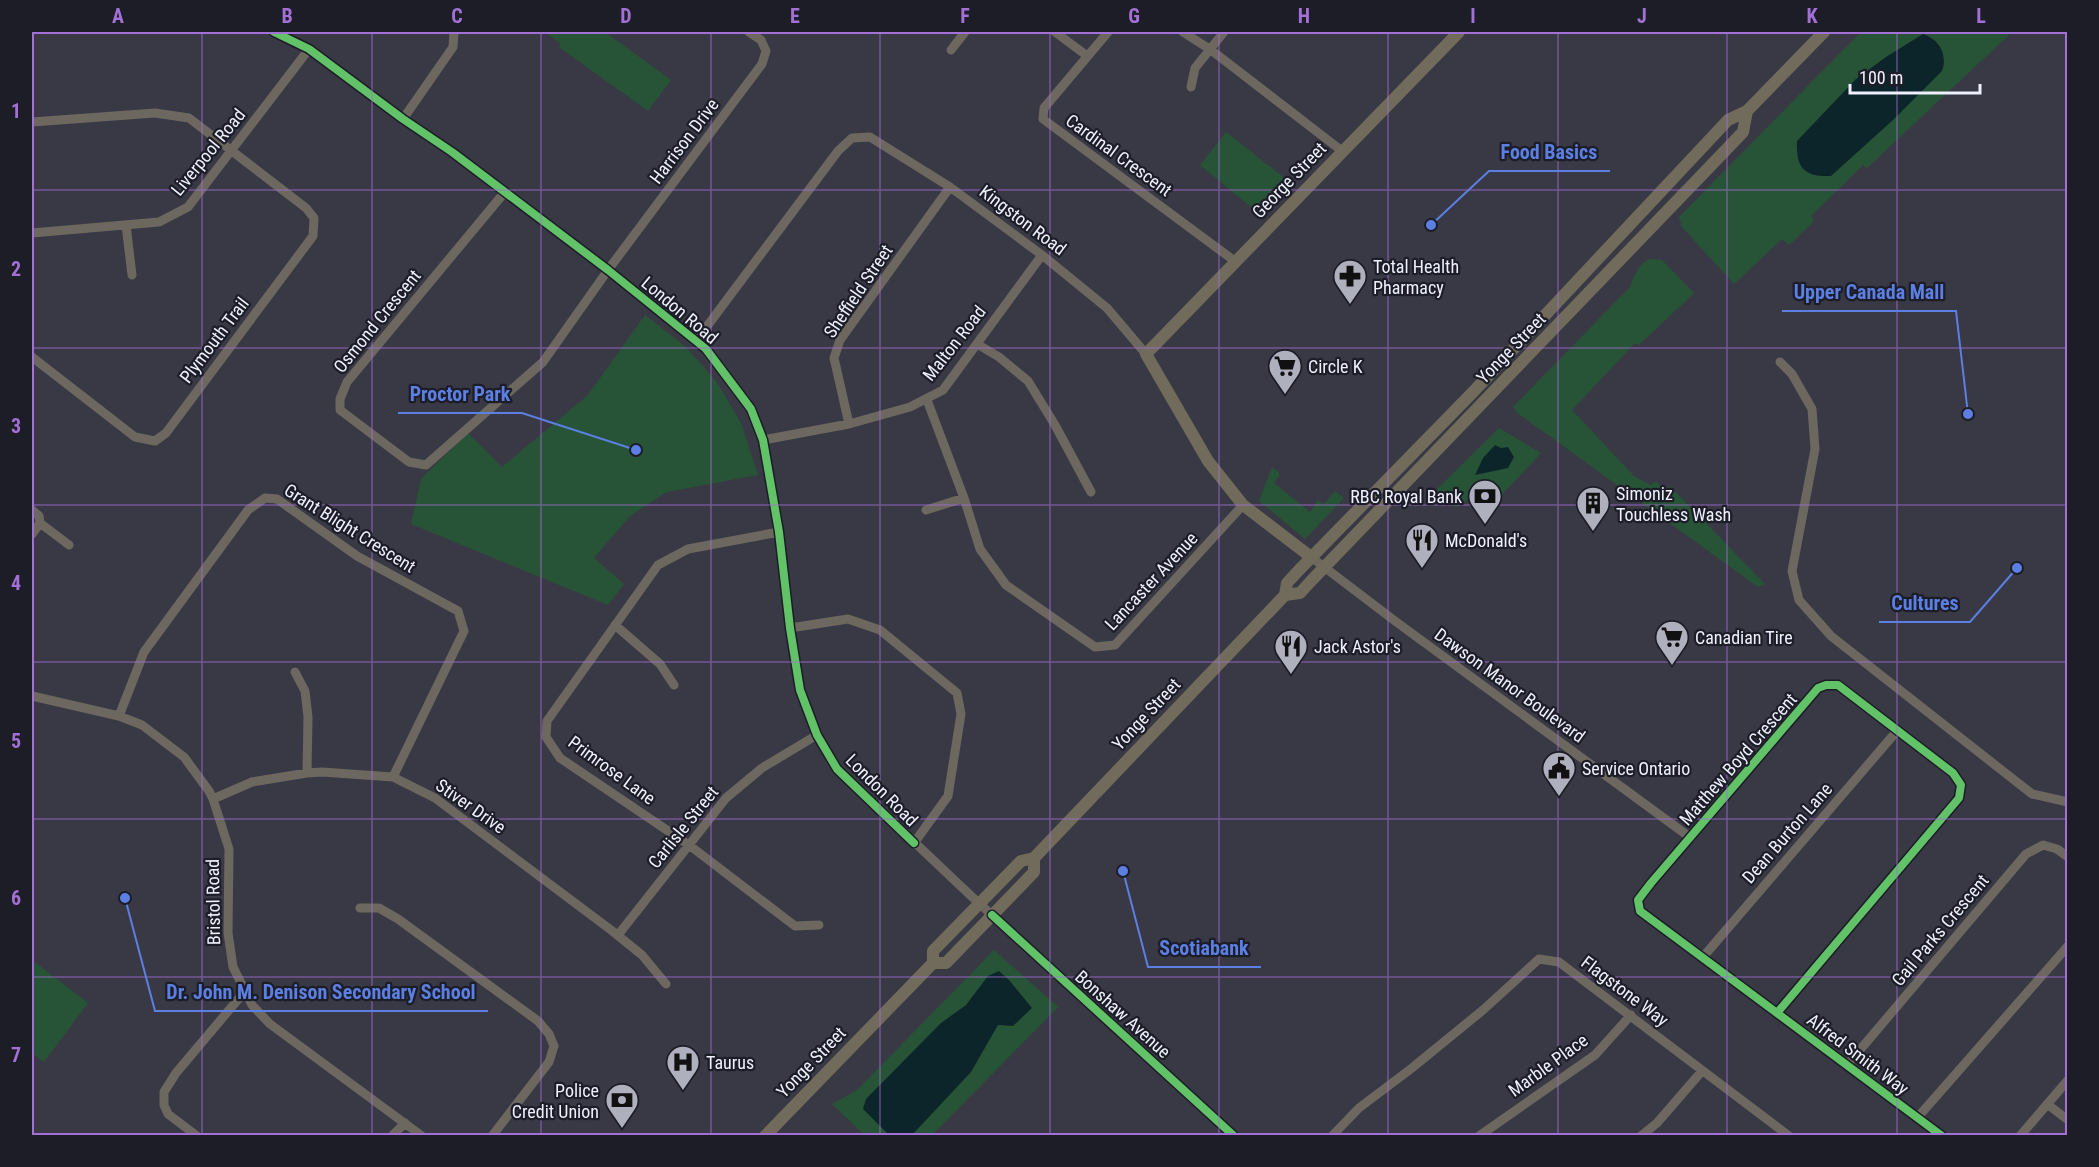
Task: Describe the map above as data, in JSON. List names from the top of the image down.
{
  "streets": {
    "main road": ["George Street", "Kingston Road", "Yonge Street"],
    "street": [
      "Harrison Drive",
      "Liverpool Road",
      "Cardinal Crescent",
      "Sheffield Street",
      "London Road",
      "Osmond Crescent",
      "Plymouth Trail",
      "Malton Road",
      "Grant Blight Crescent",
      "Lancaster Avenue",
      "Dawson Manor Boulevard",
      "Matthew Boyd Crescent",
      "Primrose Lane",
      "Stiver Drive",
      "Carlisle Street",
      "Dean Burton Lane",
      "Bristol Road",
      "Gail Parks Crescent",
      "Flagstone Way",
      "Bonshaw Avenue",
      "Alfred Smith Way",
      "Marble Place"
    ]
  },
  "crossings": [
    ["Harrison Drive", "London Road"],
    ["Harrison Drive", "Osmond Crescent"],
    ["Liverpool Road", "London Road"],
    ["Liverpool Road", "Plymouth Trail"],
    ["Cardinal Crescent", "George Street"],
    ["George Street", "Kingston Road"],
    ["Kingston Road", "Sheffield Street"],
    ["Kingston Road", "London Road"],
    ["Kingston Road", "Malton Road"],
    ["Kingston Road", "Yonge Street"],
    ["Kingston Road", "Lancaster Avenue"],
    ["Kingston Road", "Dawson Manor Boulevard"],
    ["Sheffield Street", "Malton Road"],
    ["London Road", "Osmond Crescent"],
    ["London Road", "Malton Road"],
    ["London Road", "Yonge Street"],
    ["London Road", "Primrose Lane"],
    ["London Road", "Carlisle Street"],
    ["London Road", "Bonshaw Avenue"],
    ["Malton Road", "Lancaster Avenue"],
    ["Yonge Street", "Dawson Manor Boulevard"],
    ["Yonge Street", "Bonshaw Avenue"],
    ["Grant Blight Crescent", "Stiver Drive"],
    ["Grant Blight Crescent", "Bristol Road"],
    ["Dawson Manor Boulevard", "Matthew Boyd Crescent"],
    ["Matthew Boyd Crescent", "Dean Burton Lane"],
    ["Matthew Boyd Crescent", "Alfred Smith Way"],
    ["Primrose Lane", "Carlisle Street"],
    ["Stiver Drive", "Carlisle Street"],
    ["Stiver Drive", "Bristol Road"],
    ["Dean Burton Lane", "Alfred Smith Way"],
    ["Gail Parks Crescent", "Alfred Smith Way"],
    ["Flagstone Way", "Marble Place"]
  ],
  "places": {
    "other": [
      "Food Basics",
      "Upper Canada Mall",
      "Proctor Park",
      "Cultures",
      "Scotiabank",
      "Dr. John M. Denison Secondary School"
    ],
    "pharmacy": ["Total Health Pharmacy"],
    "supermarket": ["Circle K", "Canadian Tire"],
    "bank": ["RBC Royal Bank", "Police Credit Union"],
    "building": ["Simoniz Touchless Wash"],
    "restaurant": ["McDonald's", "Jack Astor's"],
    "public building": ["Service Ontario"],
    "hospital": ["Taurus"]
  },
  "scale_bar": "100 m",
  "grid": {
    "columns": [
      "A",
      "B",
      "C",
      "D",
      "E",
      "F",
      "G",
      "H",
      "I",
      "J",
      "K",
      "L"
    ],
    "rows": [
      "1",
      "2",
      "3",
      "4",
      "5",
      "6",
      "7"
    ]
  }
}
